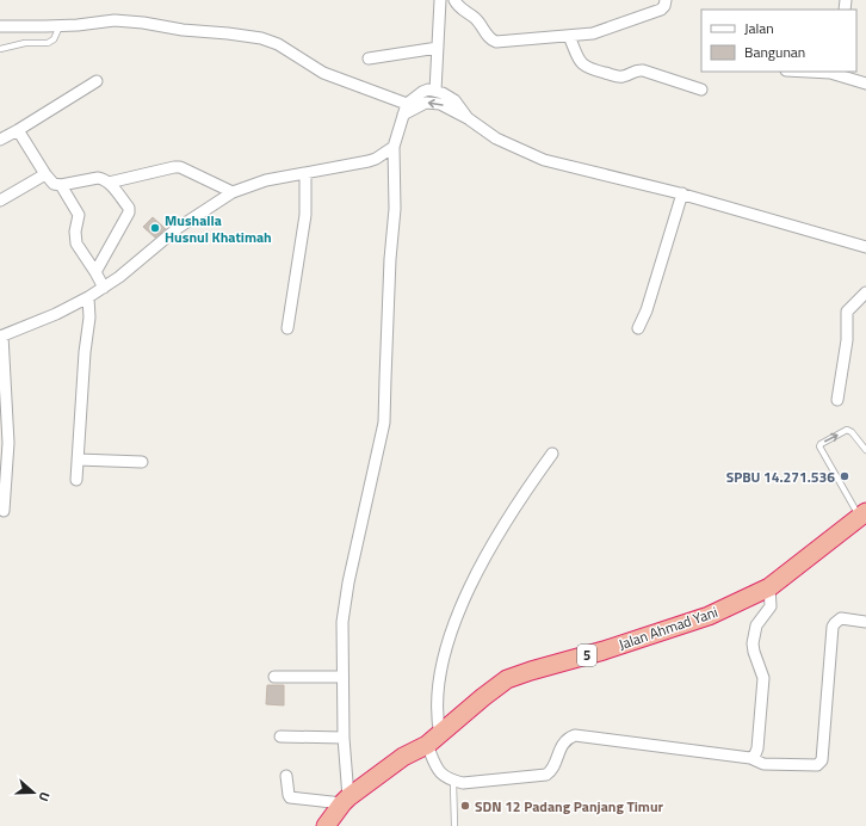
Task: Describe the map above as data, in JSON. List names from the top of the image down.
{
  "streets": {
    "highway": ["Jalan Ahmad Yani", "5"]
  },
  "places": ["Mushalla Husnul Khatimah", "SPBU 14.271.536", "SDN 12 Padang Panjang Timur"],
  "legend": ["Jalan", "Bangunan"],
  "north": "right"
}
